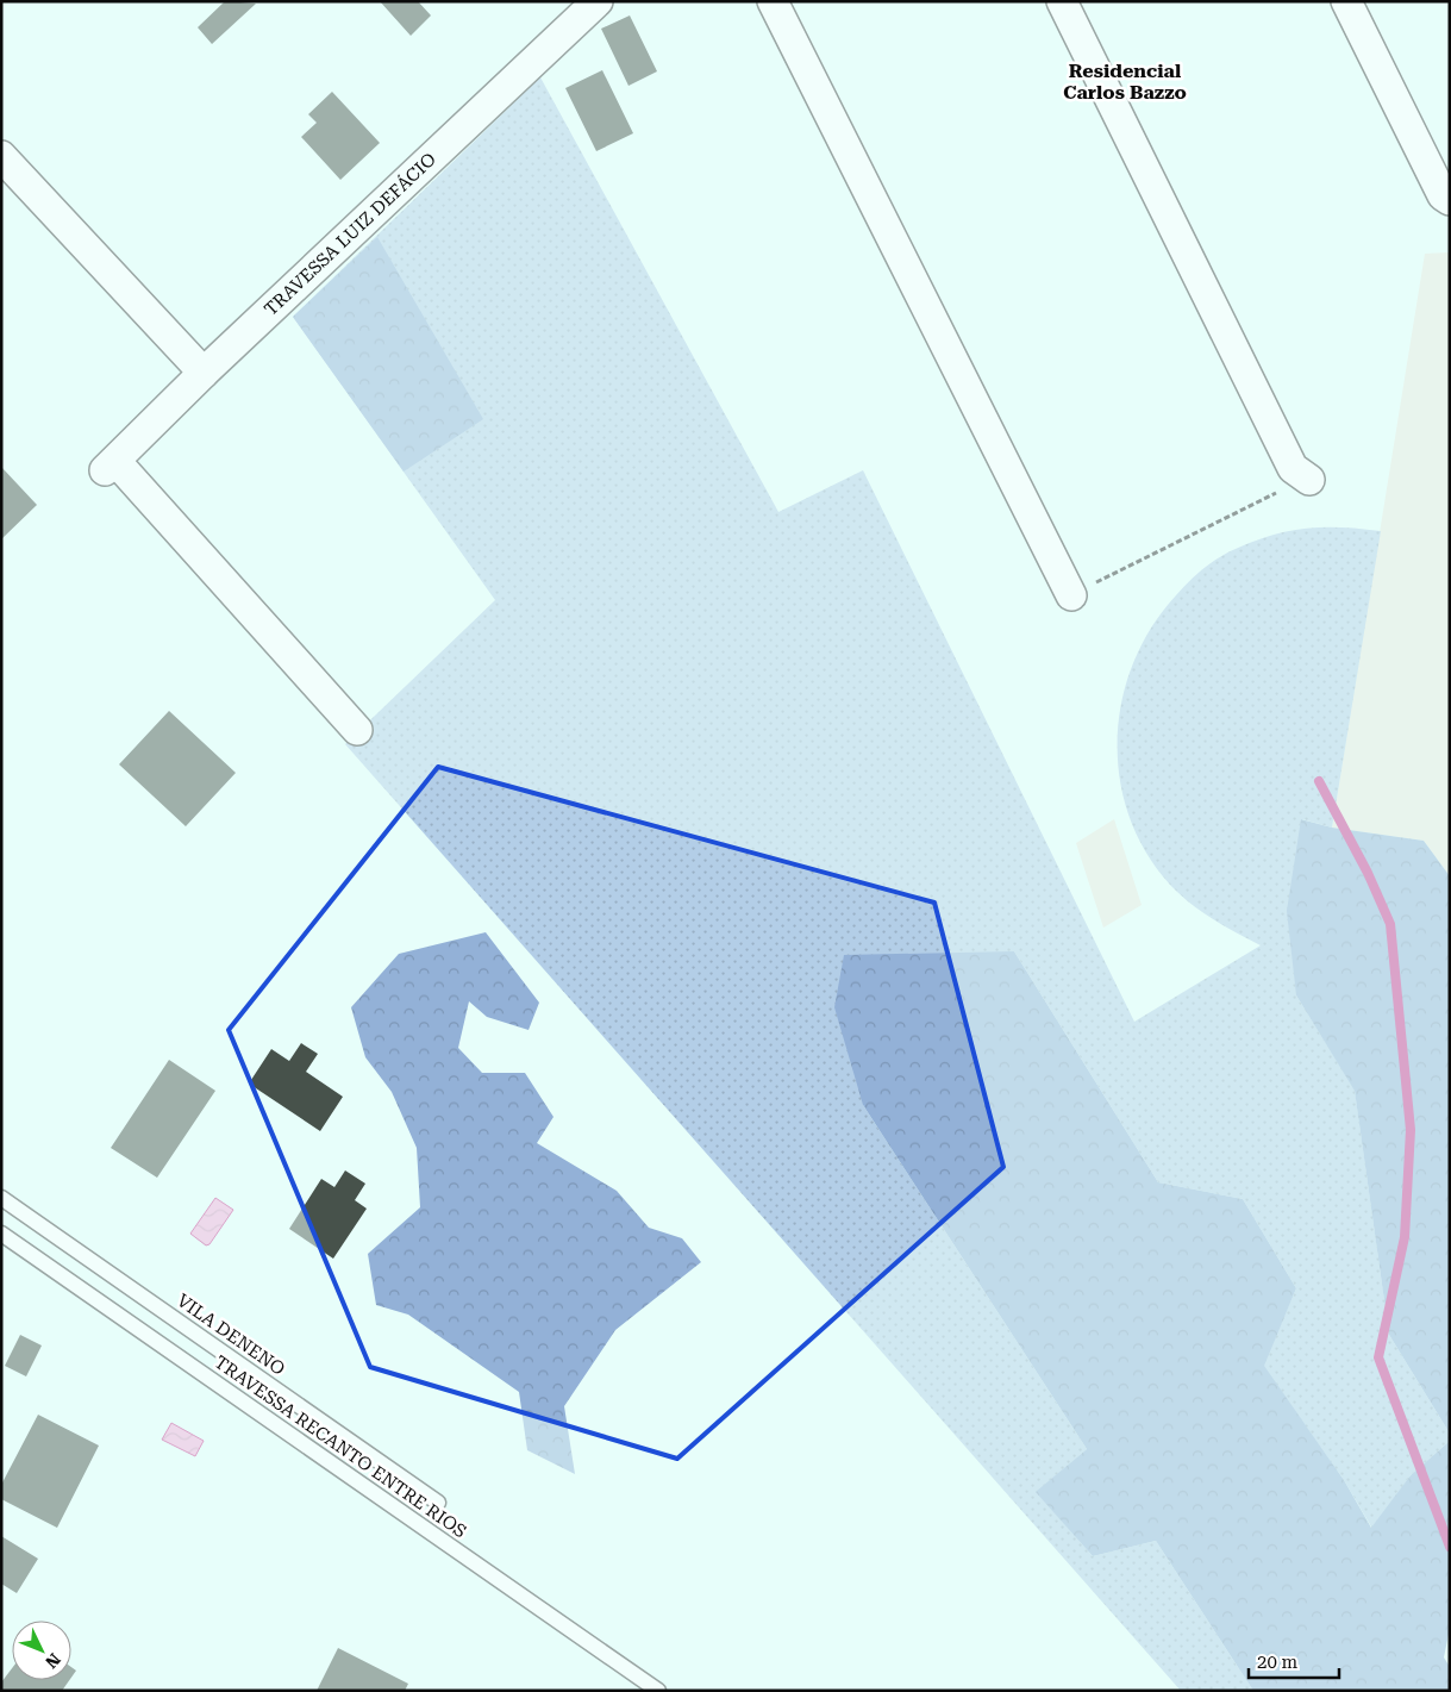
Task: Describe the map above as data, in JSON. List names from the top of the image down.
{
  "streets": {
    "street": ["TRAVESSA LUIZ DEFÁCIO"],
    "lane": ["VILA DENENO", "TRAVESSA RECANTO ENTRE RIOS"]
  },
  "districts": ["Residencial Carlos Bazzo"],
  "scale_bar": "20 m",
  "north": "bottom right"
}
